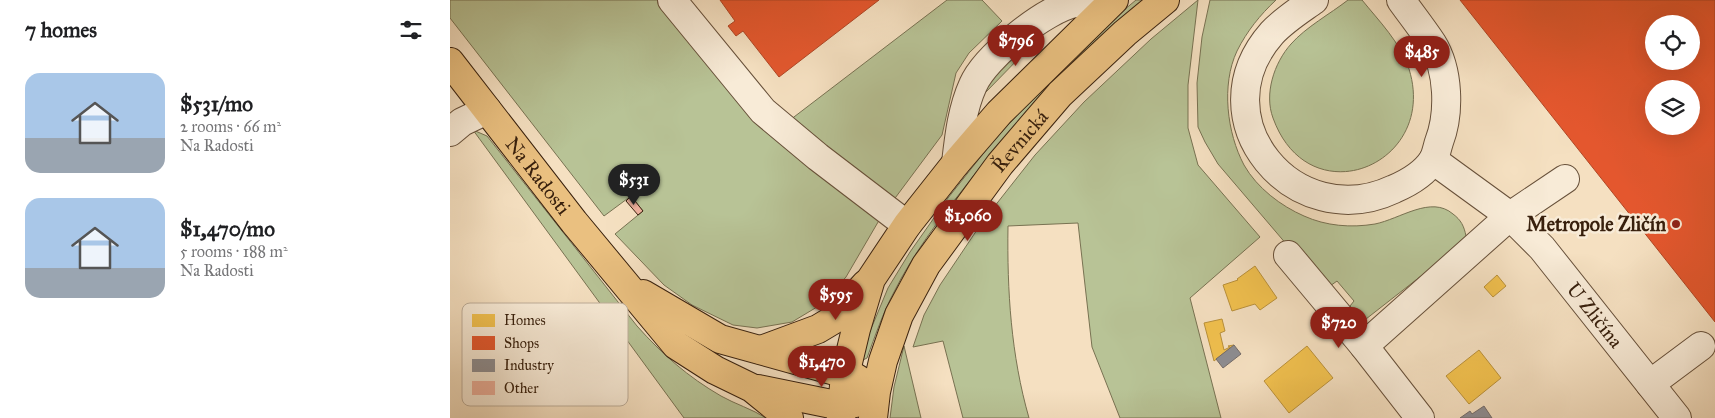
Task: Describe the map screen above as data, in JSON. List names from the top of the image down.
{
  "streets": {
    "main road": ["Řevnická", "Na Radosti"],
    "street": ["U Zličína"]
  },
  "crossings": [
    ["Řevnická", "Na Radosti"]
  ],
  "places": ["Metropole Zličín"],
  "legend": [
    "Homes",
    "Shops",
    "Industry",
    "Other"
  ],
  "page": {
    "heading": "7 homes",
    "price": [
      "$796",
      "$485",
      "$531",
      "$1,060",
      "$595",
      "$720",
      "$1,470"
    ],
    "list": [
      {
        "name": "$531/mo",
        "note": "2 rooms · 66 m² · Na Radosti"
      },
      {
        "name": "$1,470/mo",
        "note": "5 rooms · 188 m² · Na Radosti"
      }
    ]
  }
}
